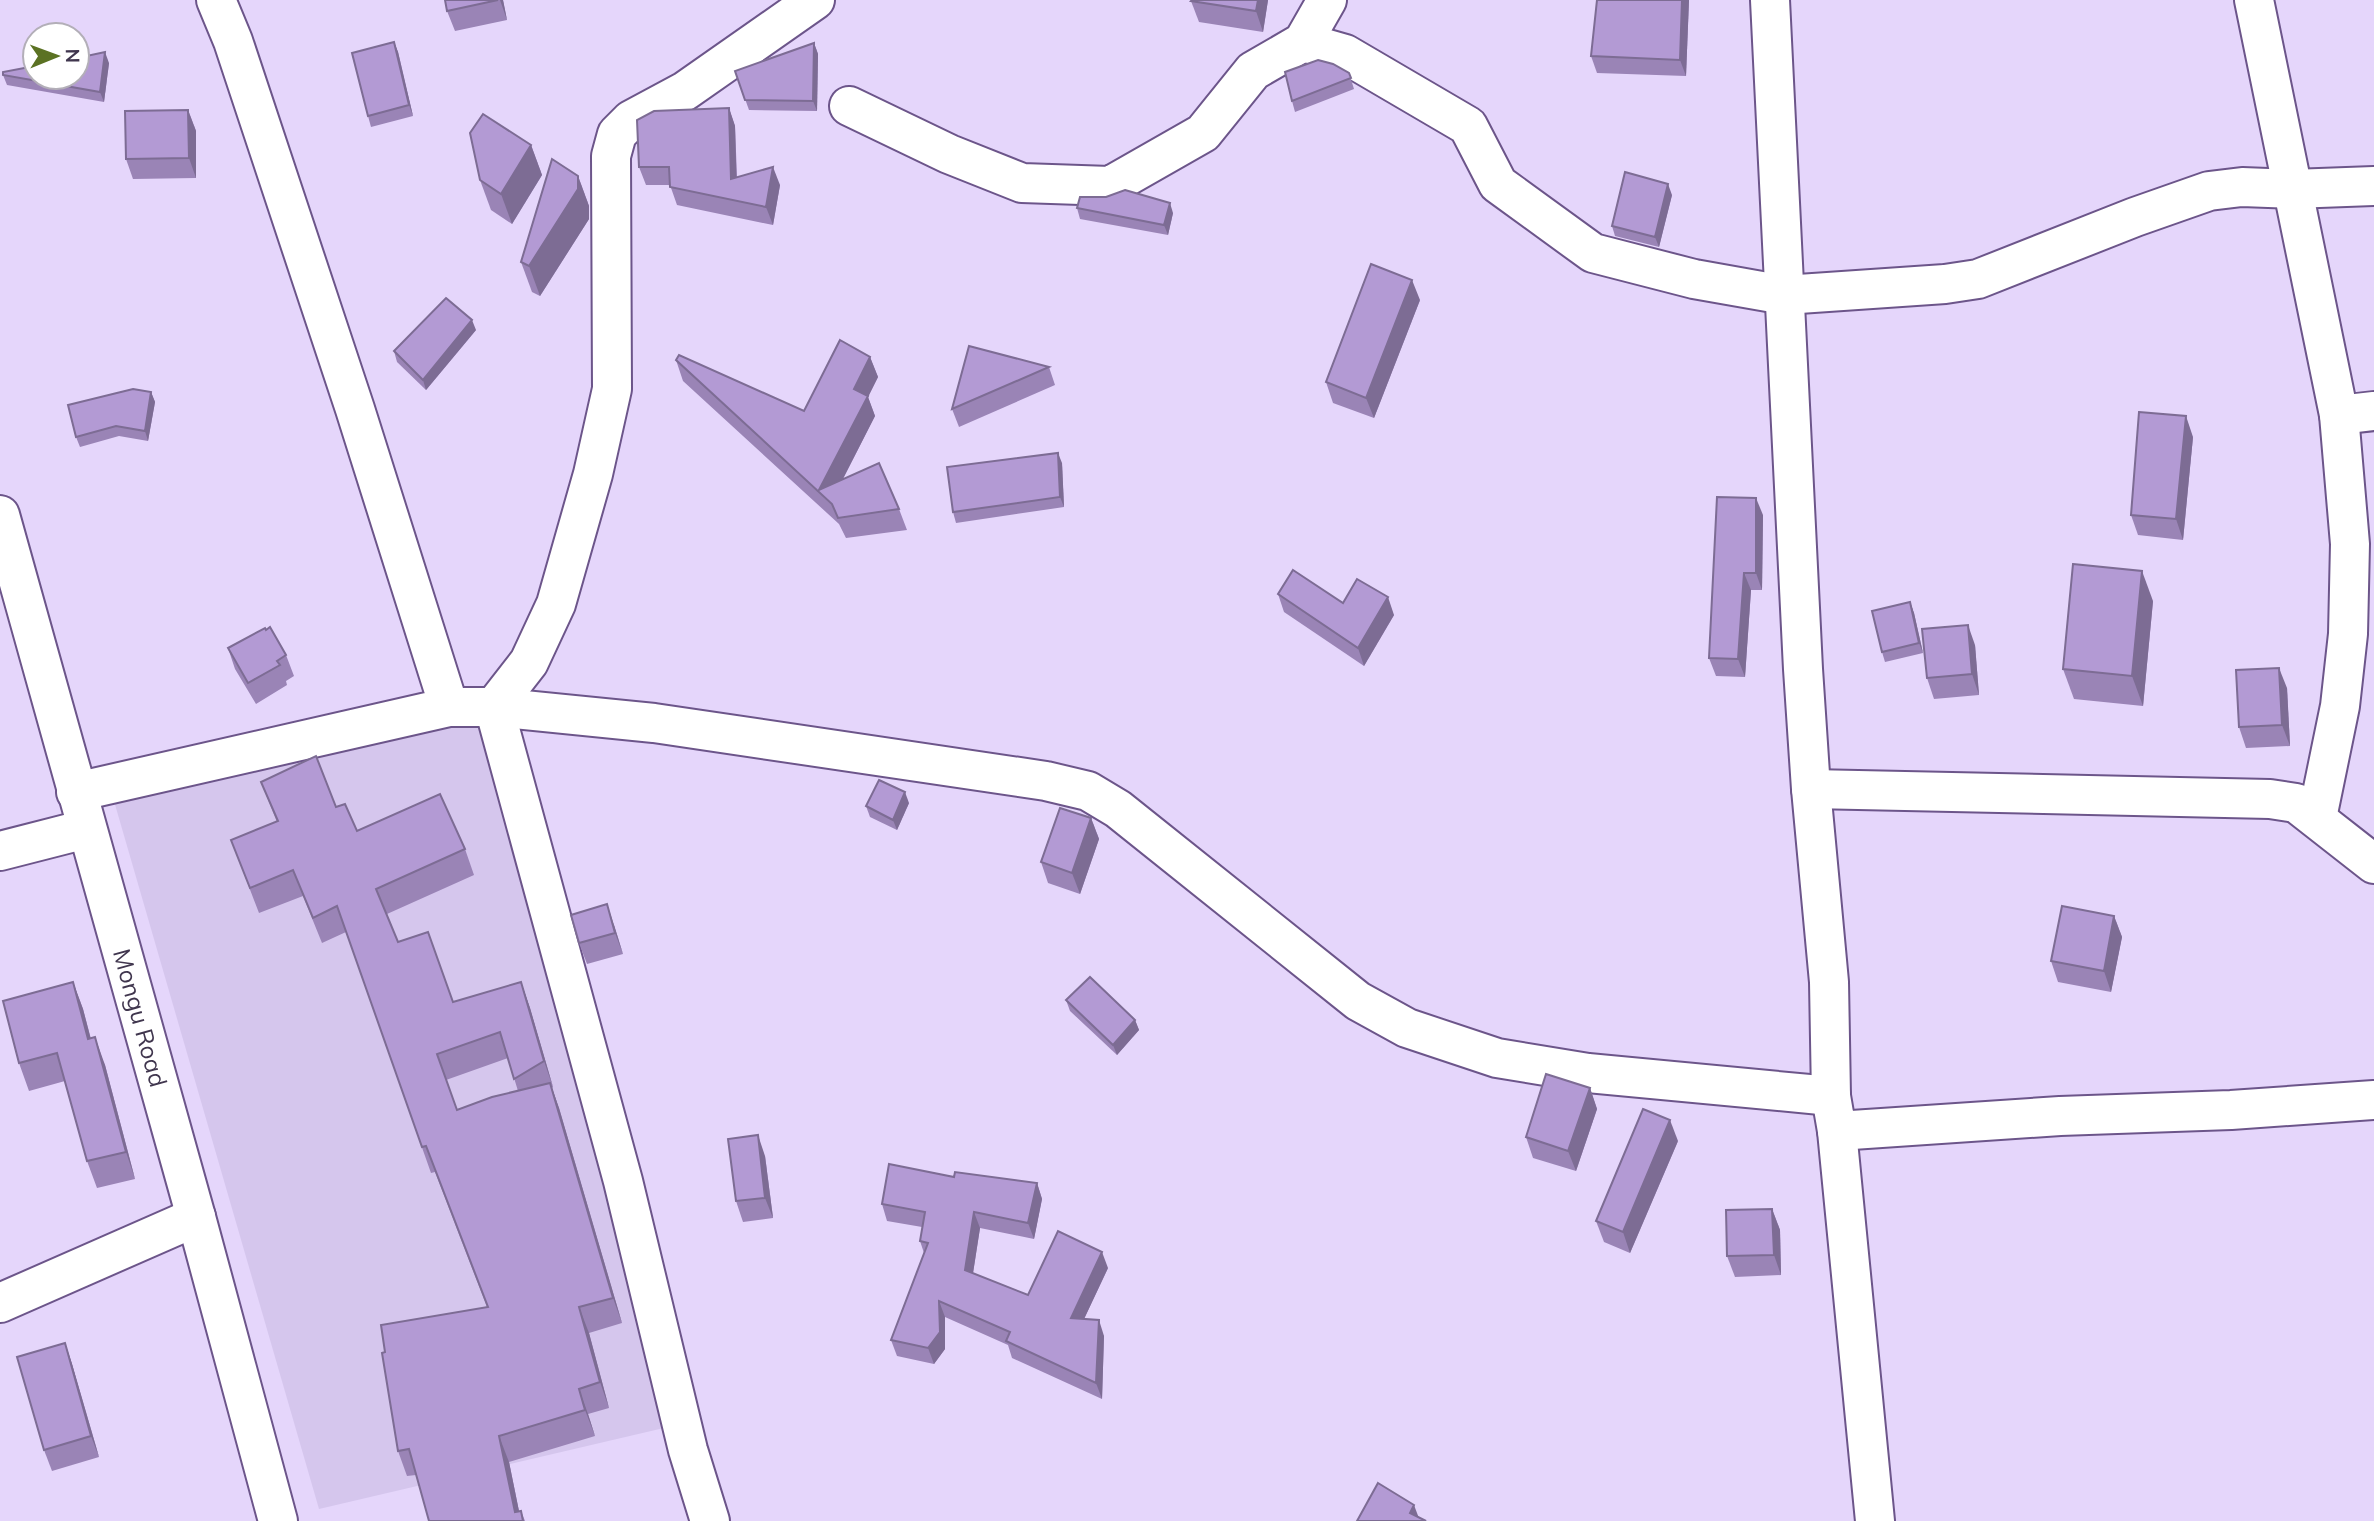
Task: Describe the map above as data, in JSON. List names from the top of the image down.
{
  "streets": {
    "street": ["Mongu Road"]
  },
  "north": "right"
}
